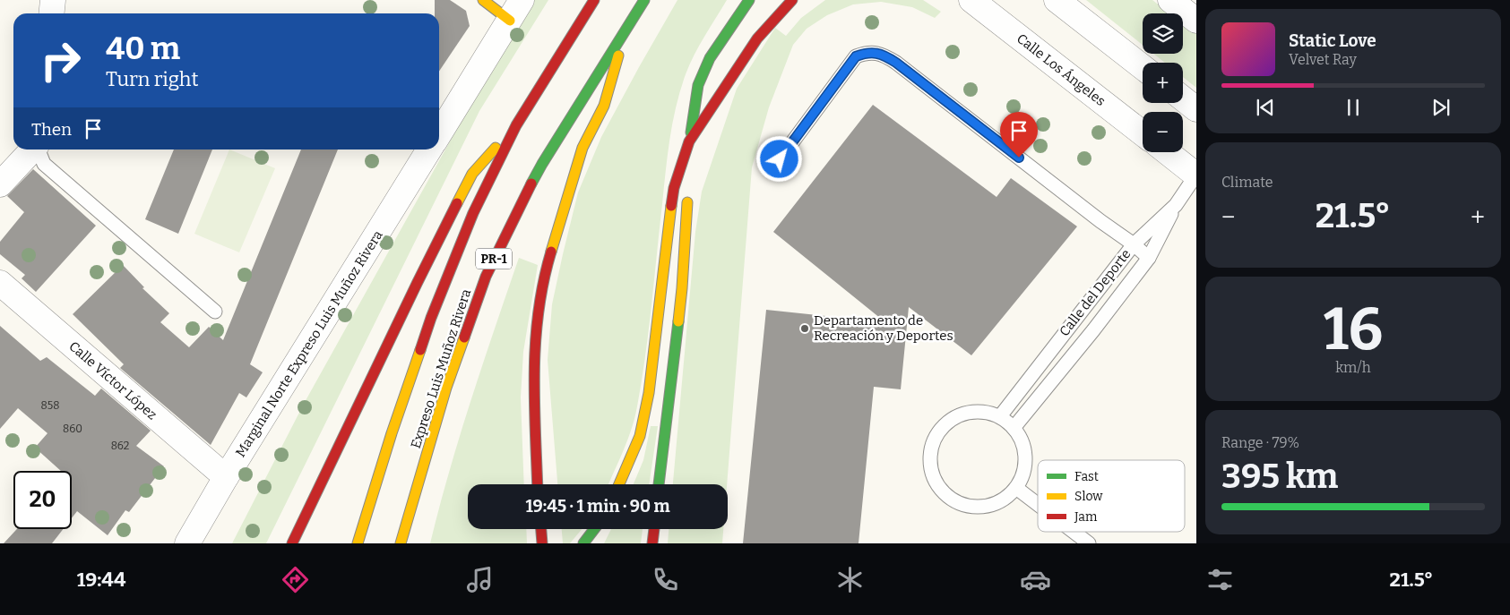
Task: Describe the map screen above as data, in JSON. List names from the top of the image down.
{
  "streets": {
    "main road": ["PR-1", "Expreso Luis Muñoz Rivera"],
    "street": ["Calle Los Ángeles", "Marginal Norte Expreso Luis Muñoz Rivera", "Calle Víctor López"],
    "lane": ["Calle del Deporte"]
  },
  "crossings": [
    ["Marginal Norte Expreso Luis Muñoz Rivera", "Calle Víctor López"]
  ],
  "places": ["Departamento de Recreación y Deportes"],
  "house_numbers": ["858", "860", "862"],
  "legend": ["Fast", "Slow", "Jam"],
  "page": {
    "map_buttons": ["+", "−"],
    "turn": ["40 m", "Turn right"],
    "song": ["Static Love", "Velvet Ray"],
    "then": "Then",
    "tile": [
      "Climate",
      ["16", "km/h"],
      ["Range · 79%", "395 km"]
    ],
    "heat": ["−", "21.5°", "+"],
    "limit": "20",
    "trip": "19:45 · 1 min · 90 m",
    "tabs": ["19:44", "21.5°"]
  }
}
